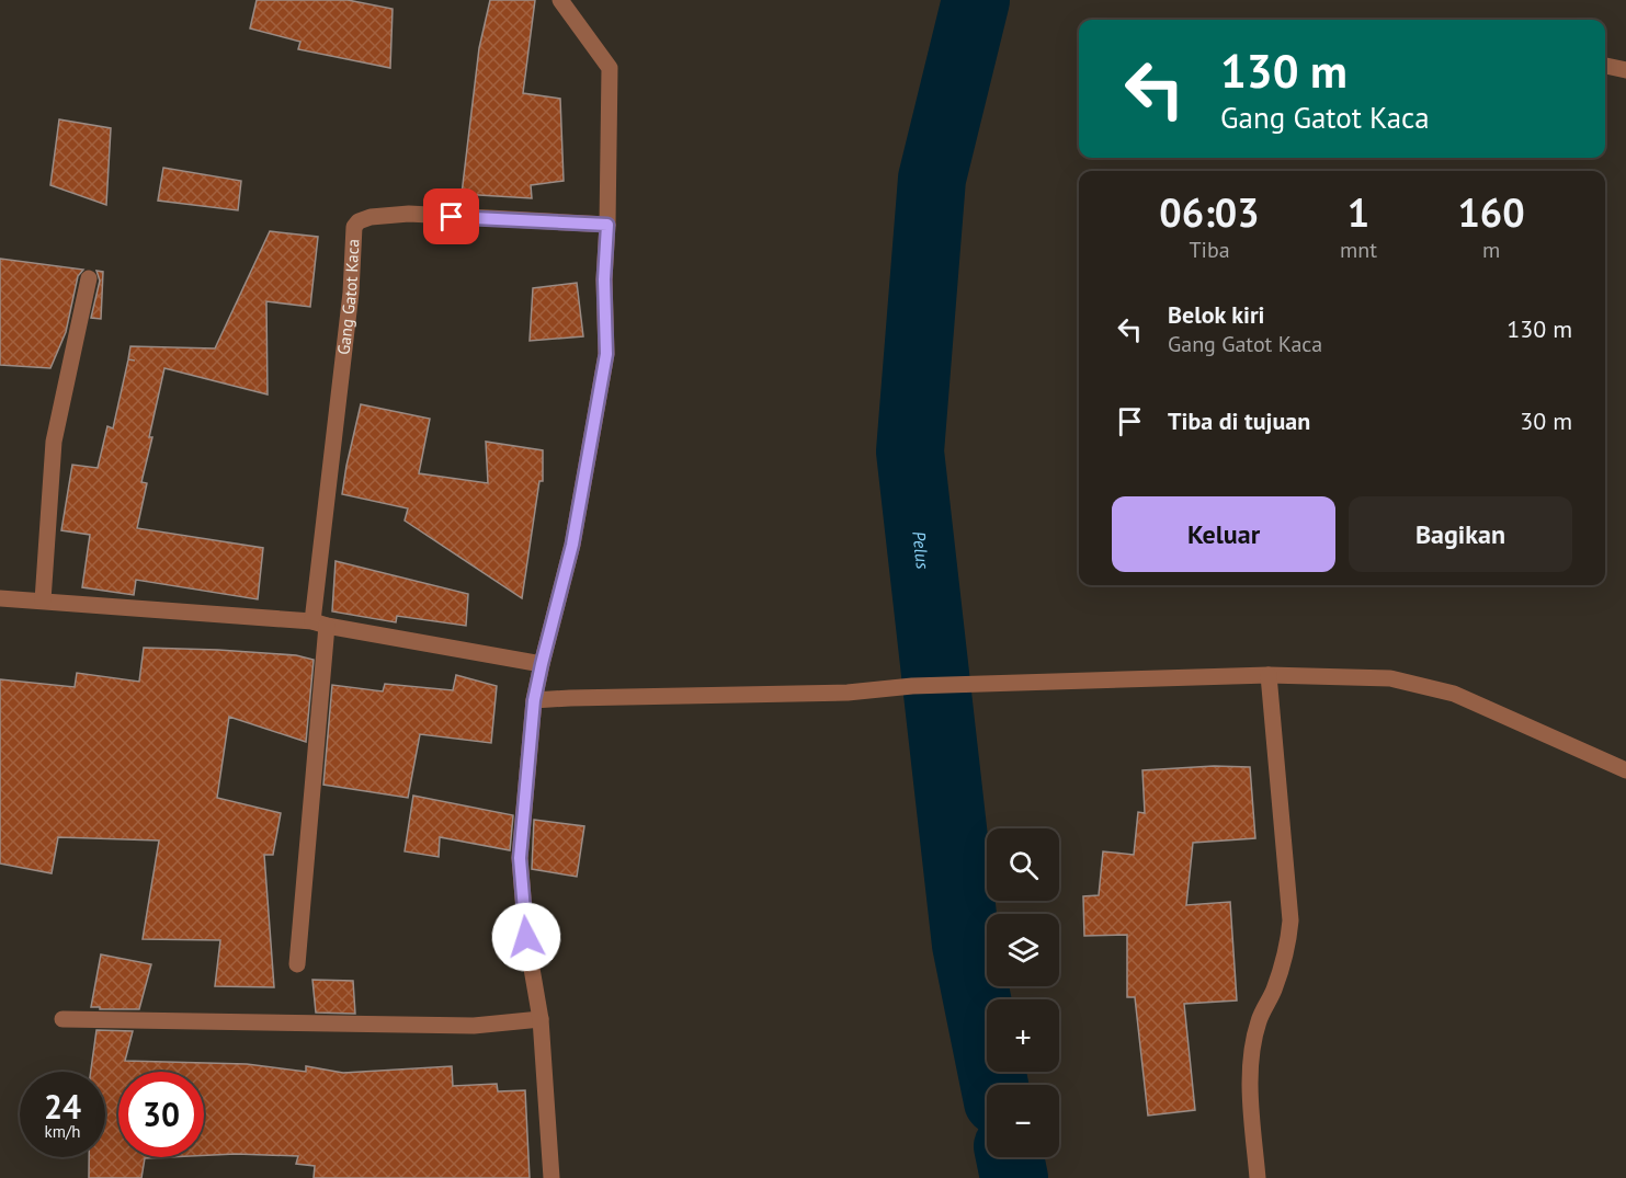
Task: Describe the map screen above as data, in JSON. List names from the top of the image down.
{
  "streets": {
    "street": ["Gang Gatot Kaca"]
  },
  "water": ["Pelus"],
  "page": {
    "turn": ["130 m", "Gang Gatot Kaca"],
    "eta": [
      "06:03",
      "Tiba",
      "1",
      "mnt",
      "160",
      "m"
    ],
    "list": [
      {
        "name": "Belok kiri",
        "note": "Gang Gatot Kaca",
        "value": "130 m"
      },
      {
        "name": "Tiba di tujuan",
        "value": "30 m"
      }
    ],
    "buttons": ["Keluar", "Bagikan"],
    "map_buttons": ["+", "−"],
    "speed": "24 km/h",
    "limit": "30"
  }
}
